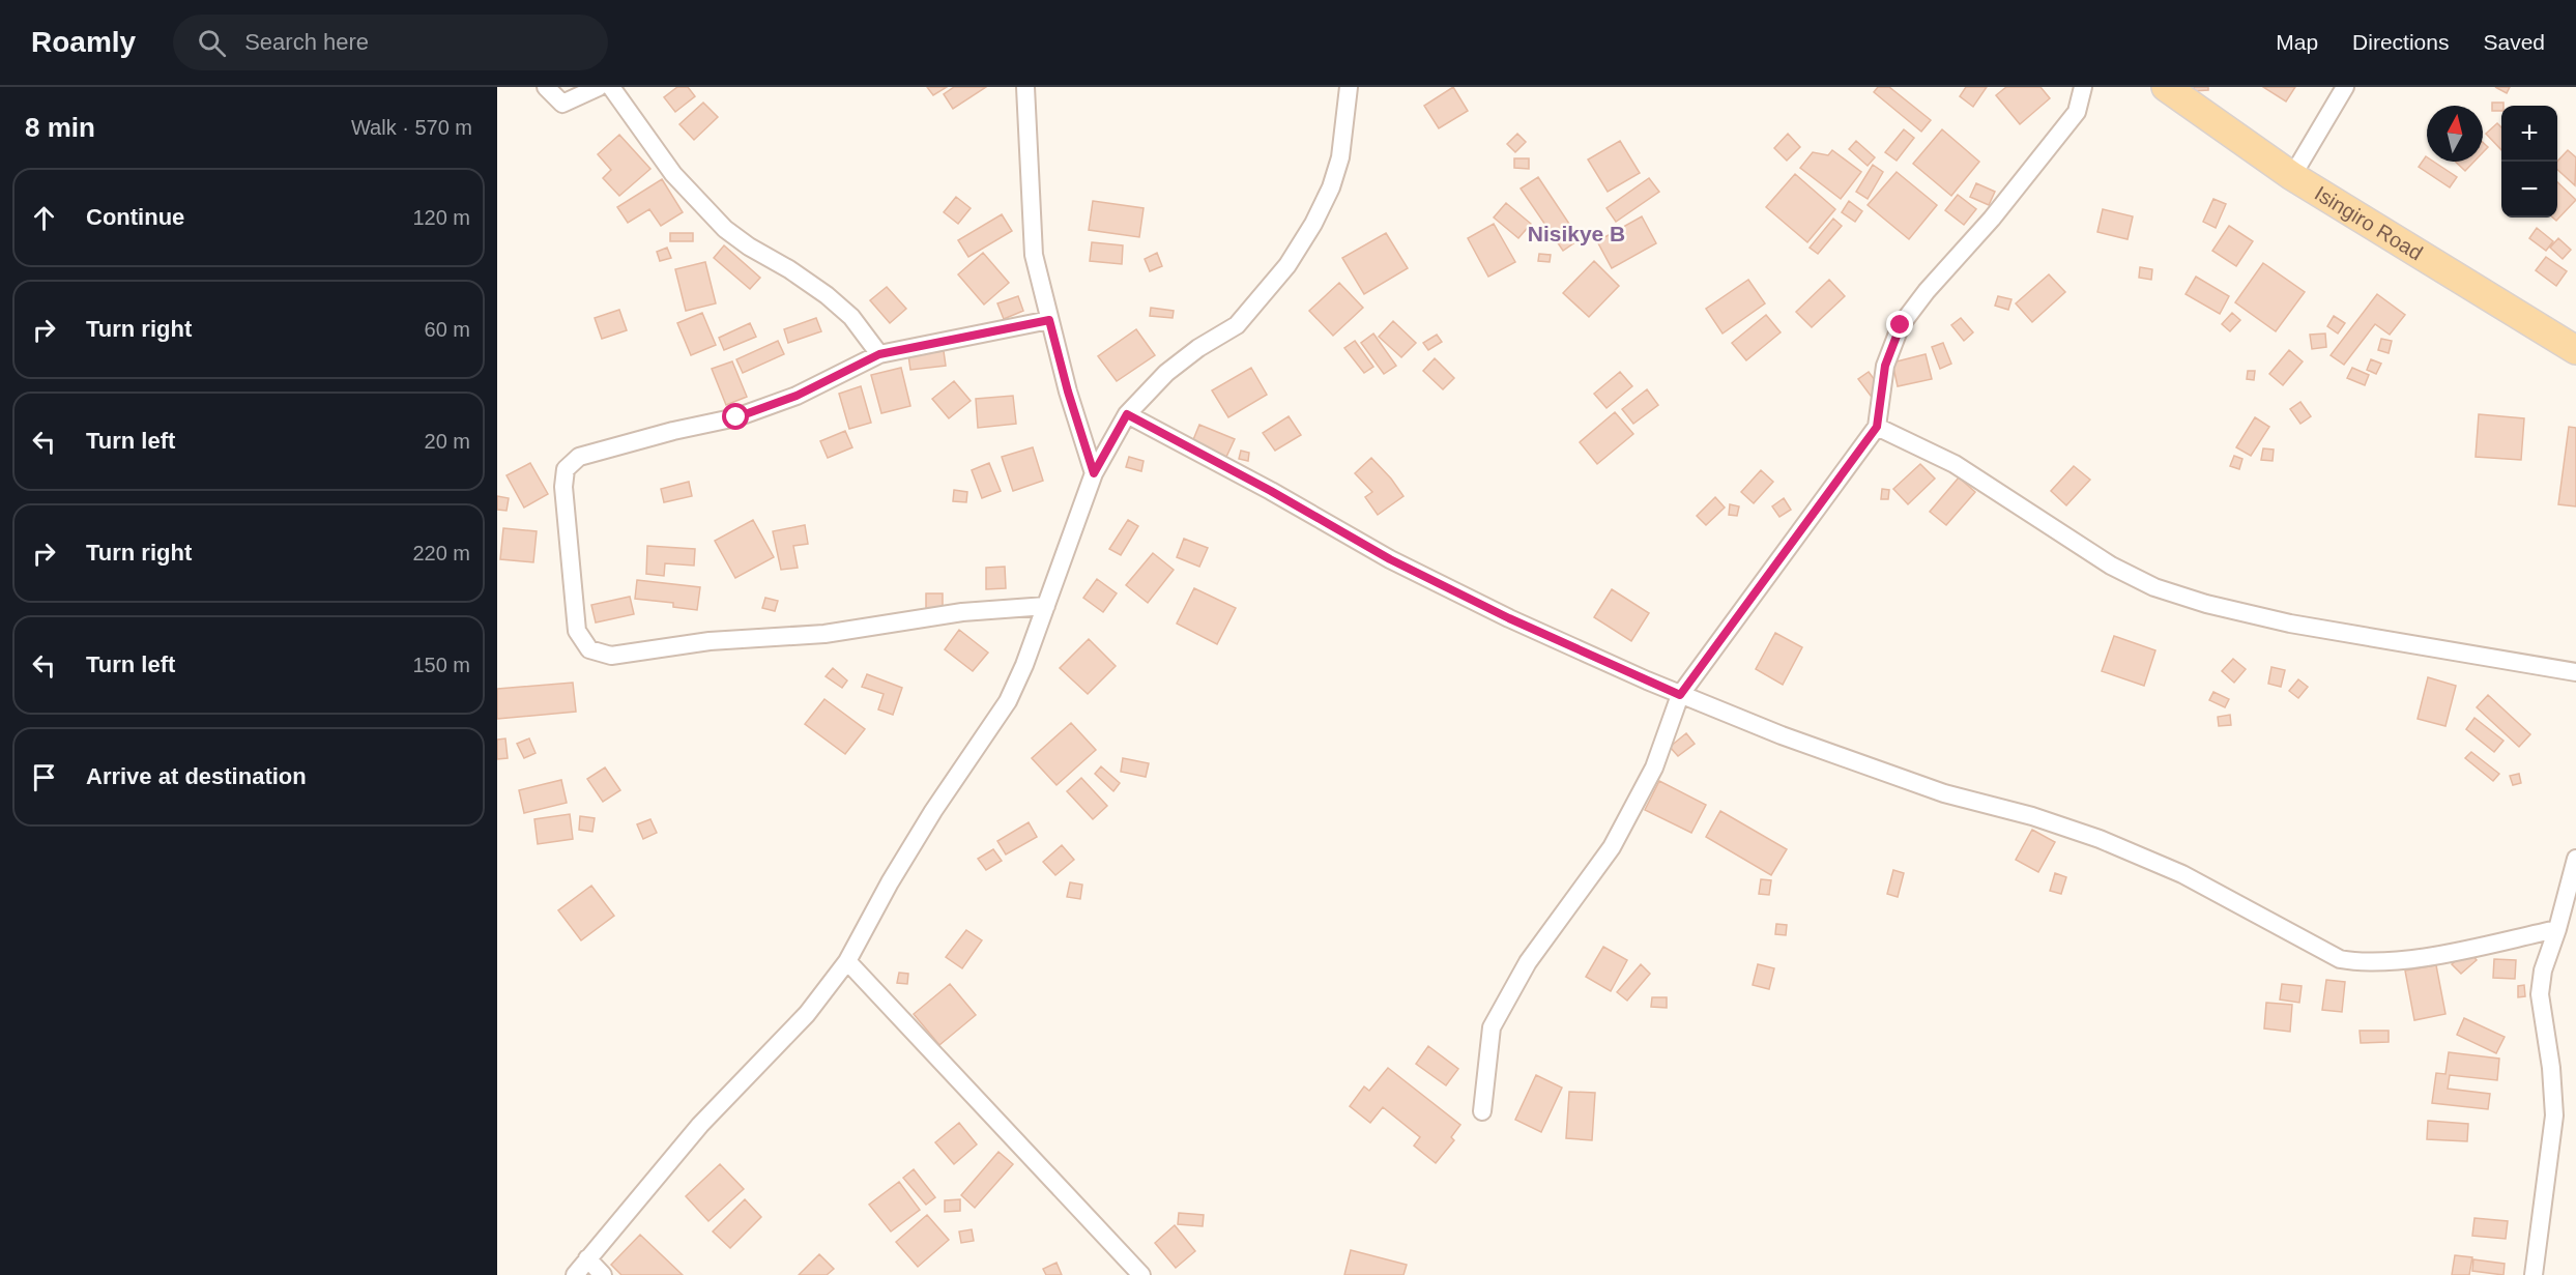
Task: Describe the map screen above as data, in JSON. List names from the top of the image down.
{
  "streets": {
    "main road": ["Isingiro Road"]
  },
  "districts": ["Nisikye B"],
  "north": "top",
  "page": {
    "header": "Roamly",
    "search": "Search here",
    "nav": ["Map", "Directions", "Saved"],
    "heading": ["8 min", "Walk · 570 m"],
    "map_buttons": ["+", "−"],
    "list": [
      ["Continue", "120 m"],
      ["Turn right", "60 m"],
      ["Turn left", "20 m"],
      ["Turn right", "220 m"],
      ["Turn left", "150 m"],
      "Arrive at destination"
    ]
  }
}
